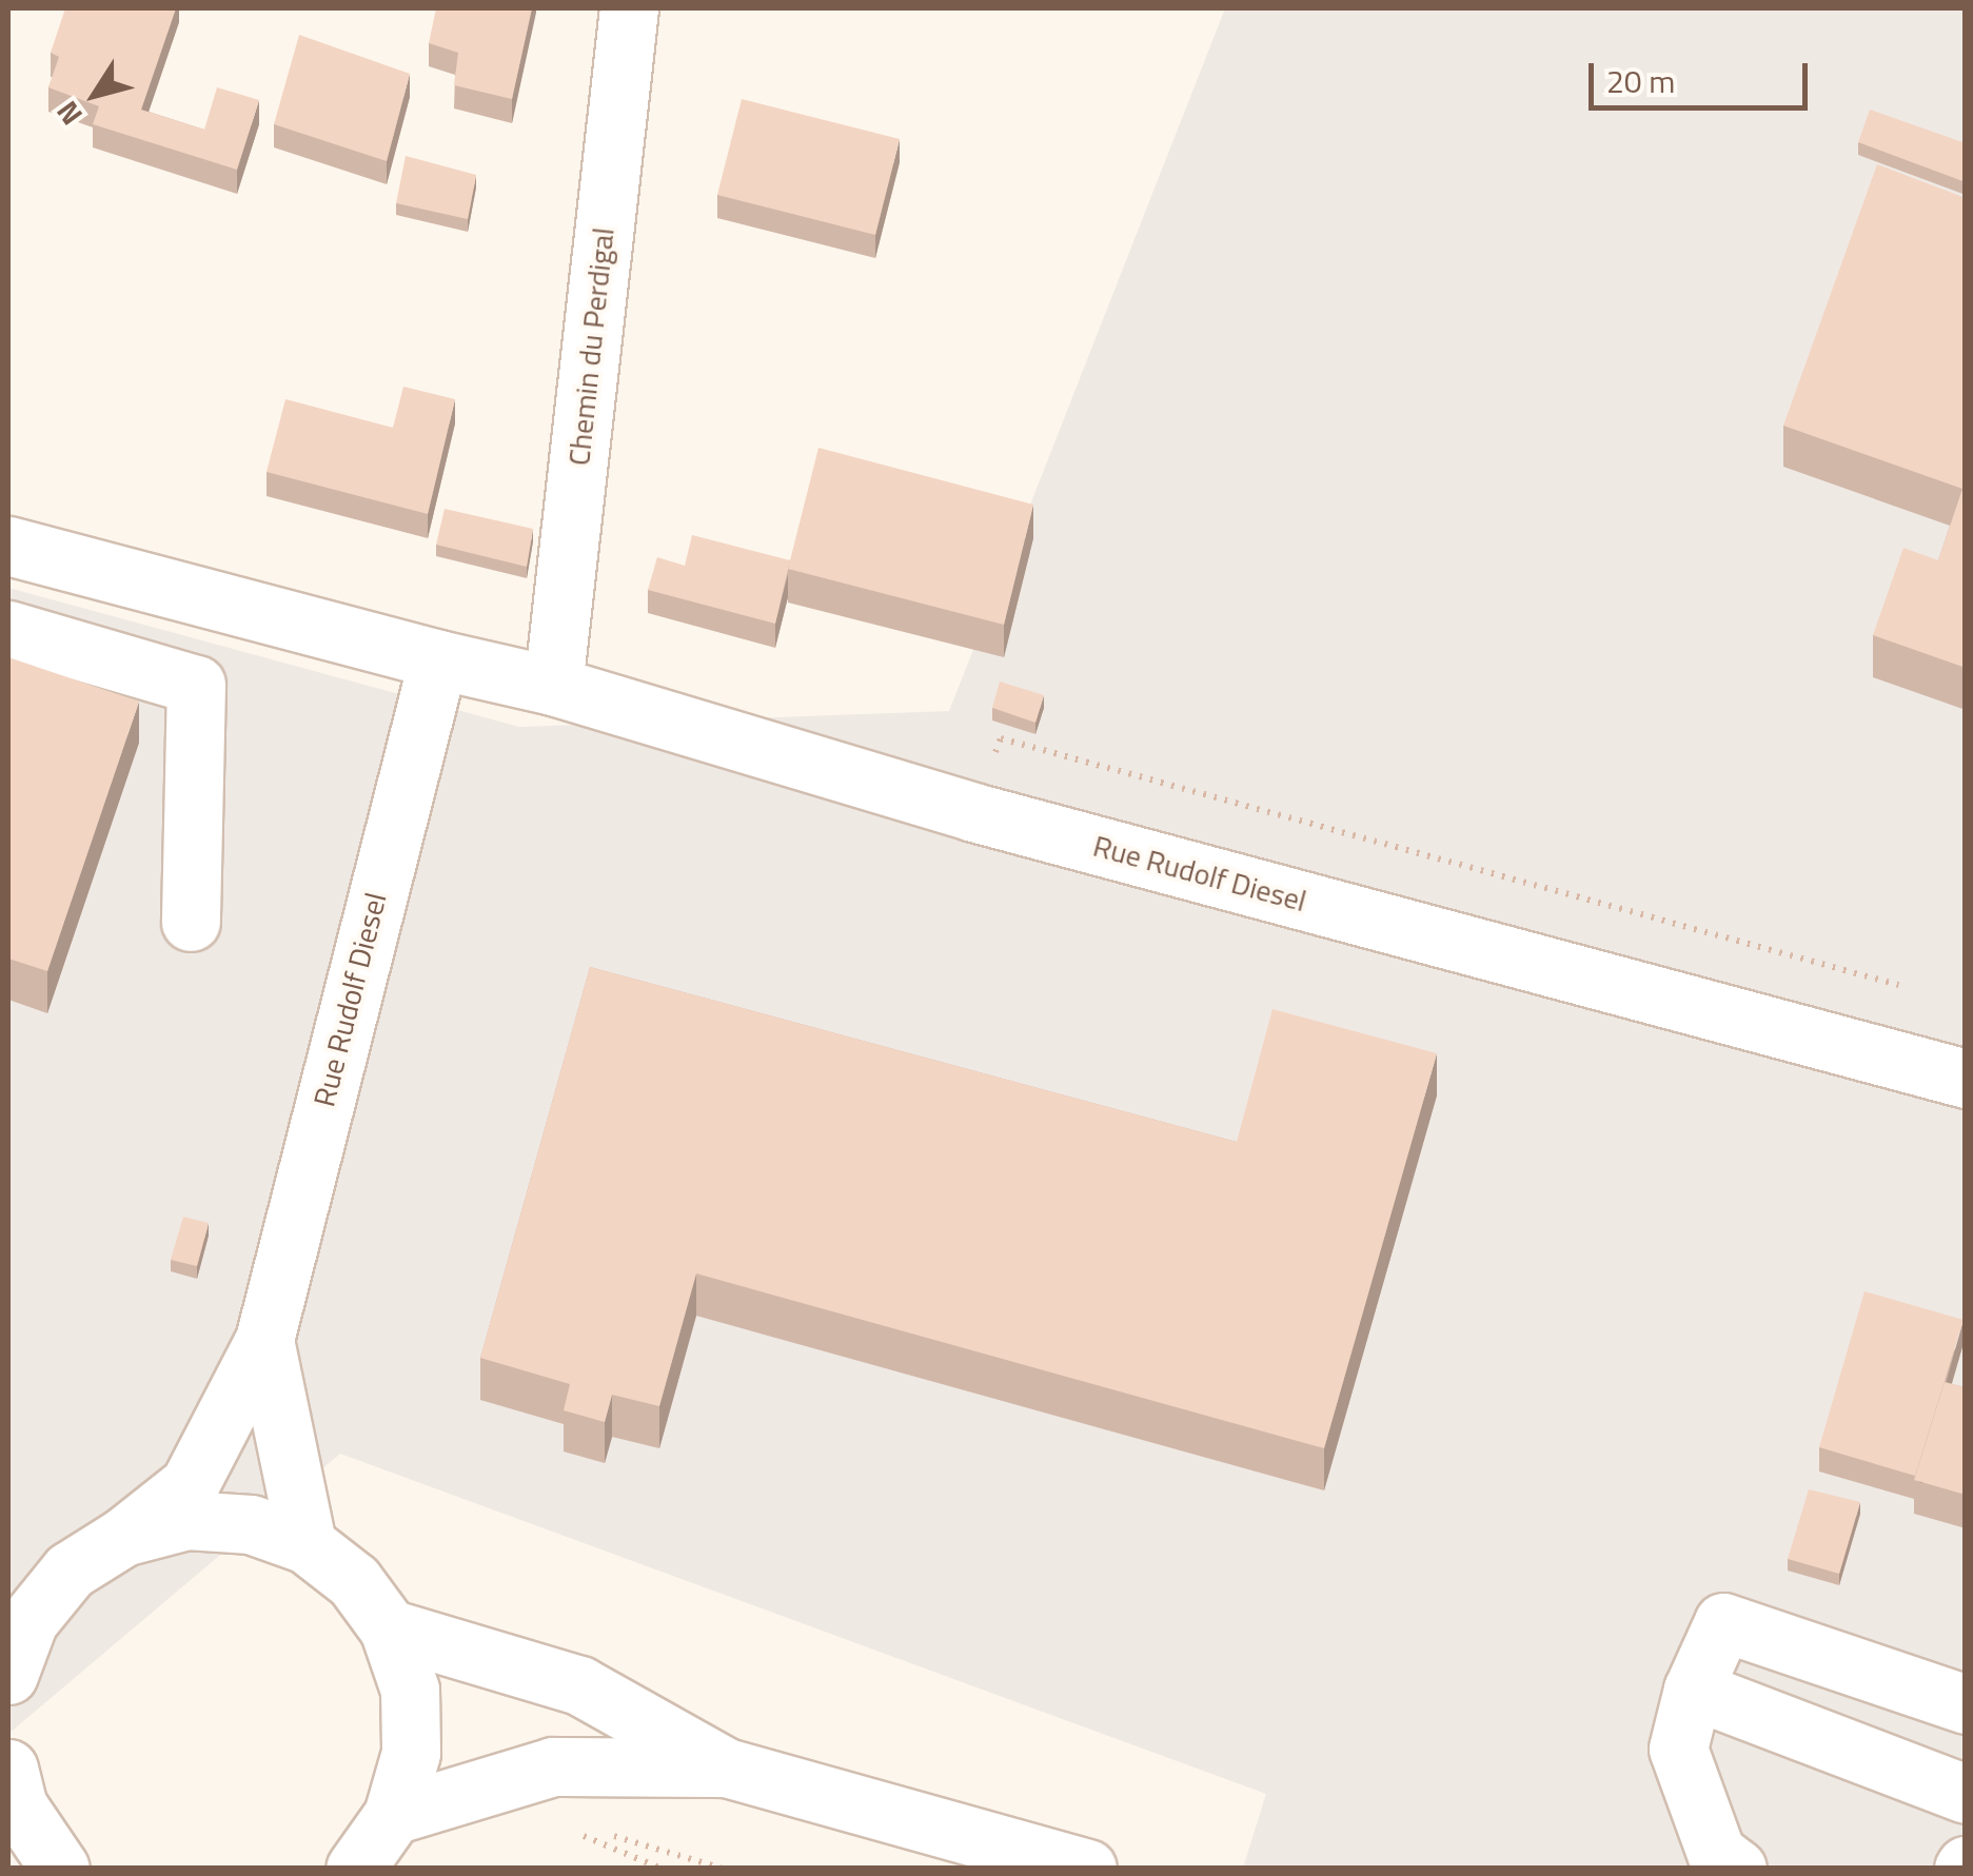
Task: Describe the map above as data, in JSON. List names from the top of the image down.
{
  "streets": {
    "street": ["Chemin du Perdigal", "Rue Rudolf Diesel"]
  },
  "crossings": [
    ["Chemin du Perdigal", "Rue Rudolf Diesel"]
  ],
  "scale_bar": "20 m",
  "north": "bottom left"
}
